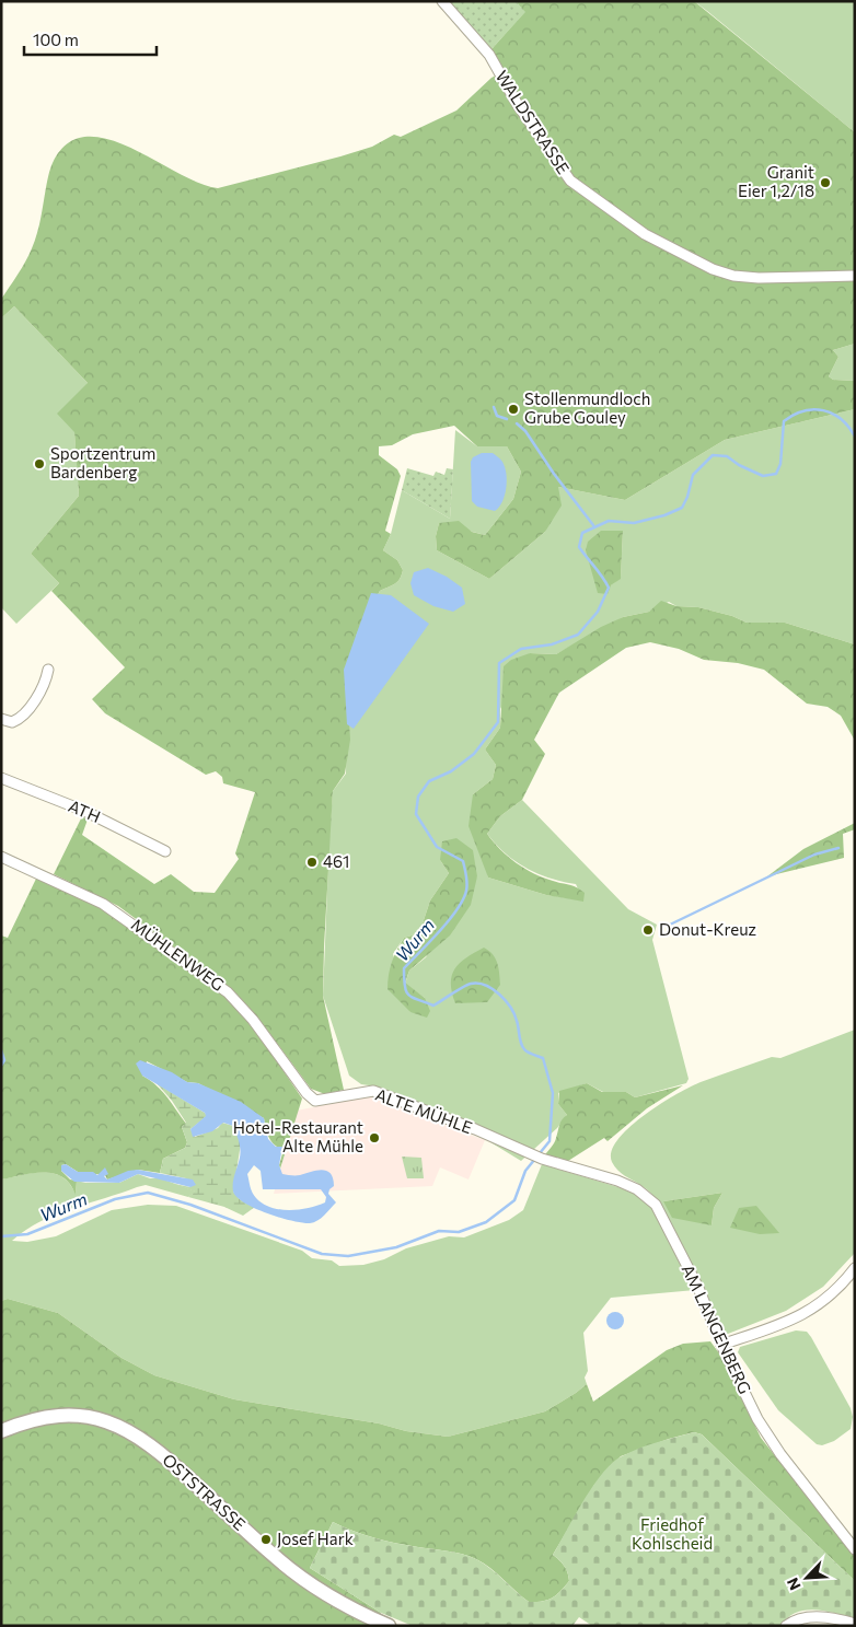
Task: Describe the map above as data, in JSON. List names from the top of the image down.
{
  "streets": {
    "street": [
      "WALDSTRASSE",
      "ATH",
      "MÜHLENWEG",
      "ALTE MÜHLE",
      "AM LANGENBERG",
      "OSTSTRASSE"
    ]
  },
  "crossings": [
    ["MÜHLENWEG", "ALTE MÜHLE"],
    ["ALTE MÜHLE", "AM LANGENBERG"]
  ],
  "water": ["Wurm"],
  "parks": ["Friedhof Kohlscheid"],
  "places": [
    "Granit Eier 1,2/18",
    "Stollenmundloch Grube Gouley",
    "Sportzentrum Bardenberg",
    "461",
    "Donut-Kreuz",
    "Hotel-Restaurant Alte Mühle",
    "Josef Hark"
  ],
  "scale_bar": "100 m",
  "north": "bottom left"
}
